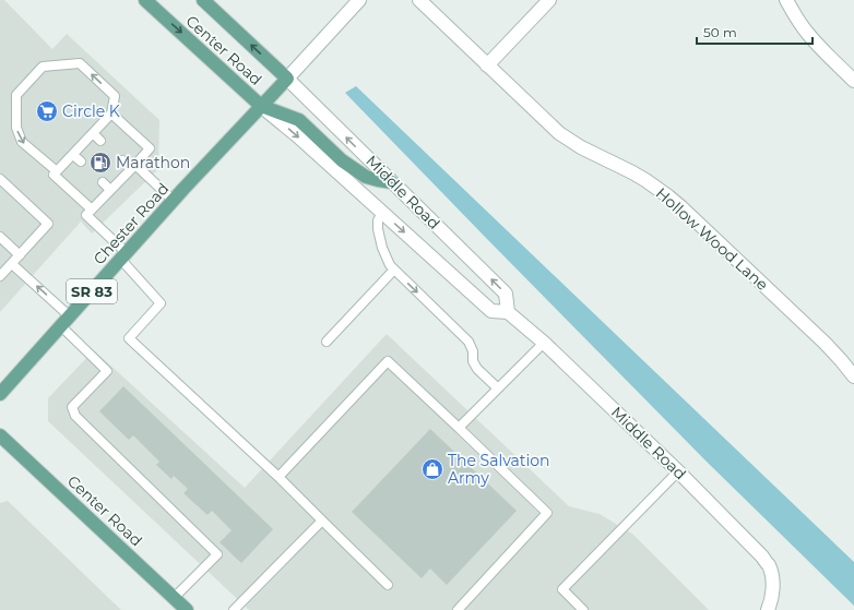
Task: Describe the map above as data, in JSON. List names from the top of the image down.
{
  "streets": {
    "main road": ["Center Road", "Chester Road", "SR 83"],
    "street": ["Middle Road", "Hollow Wood Lane"]
  },
  "crossings": [
    ["Center Road", "Middle Road"],
    ["Center Road", "Chester Road"],
    ["Middle Road", "Chester Road"]
  ],
  "places": {
    "supermarket": ["Circle K"],
    "fuel station": ["Marathon"],
    "shop": ["The Salvation Army"]
  },
  "scale_bar": "50 m"
}
